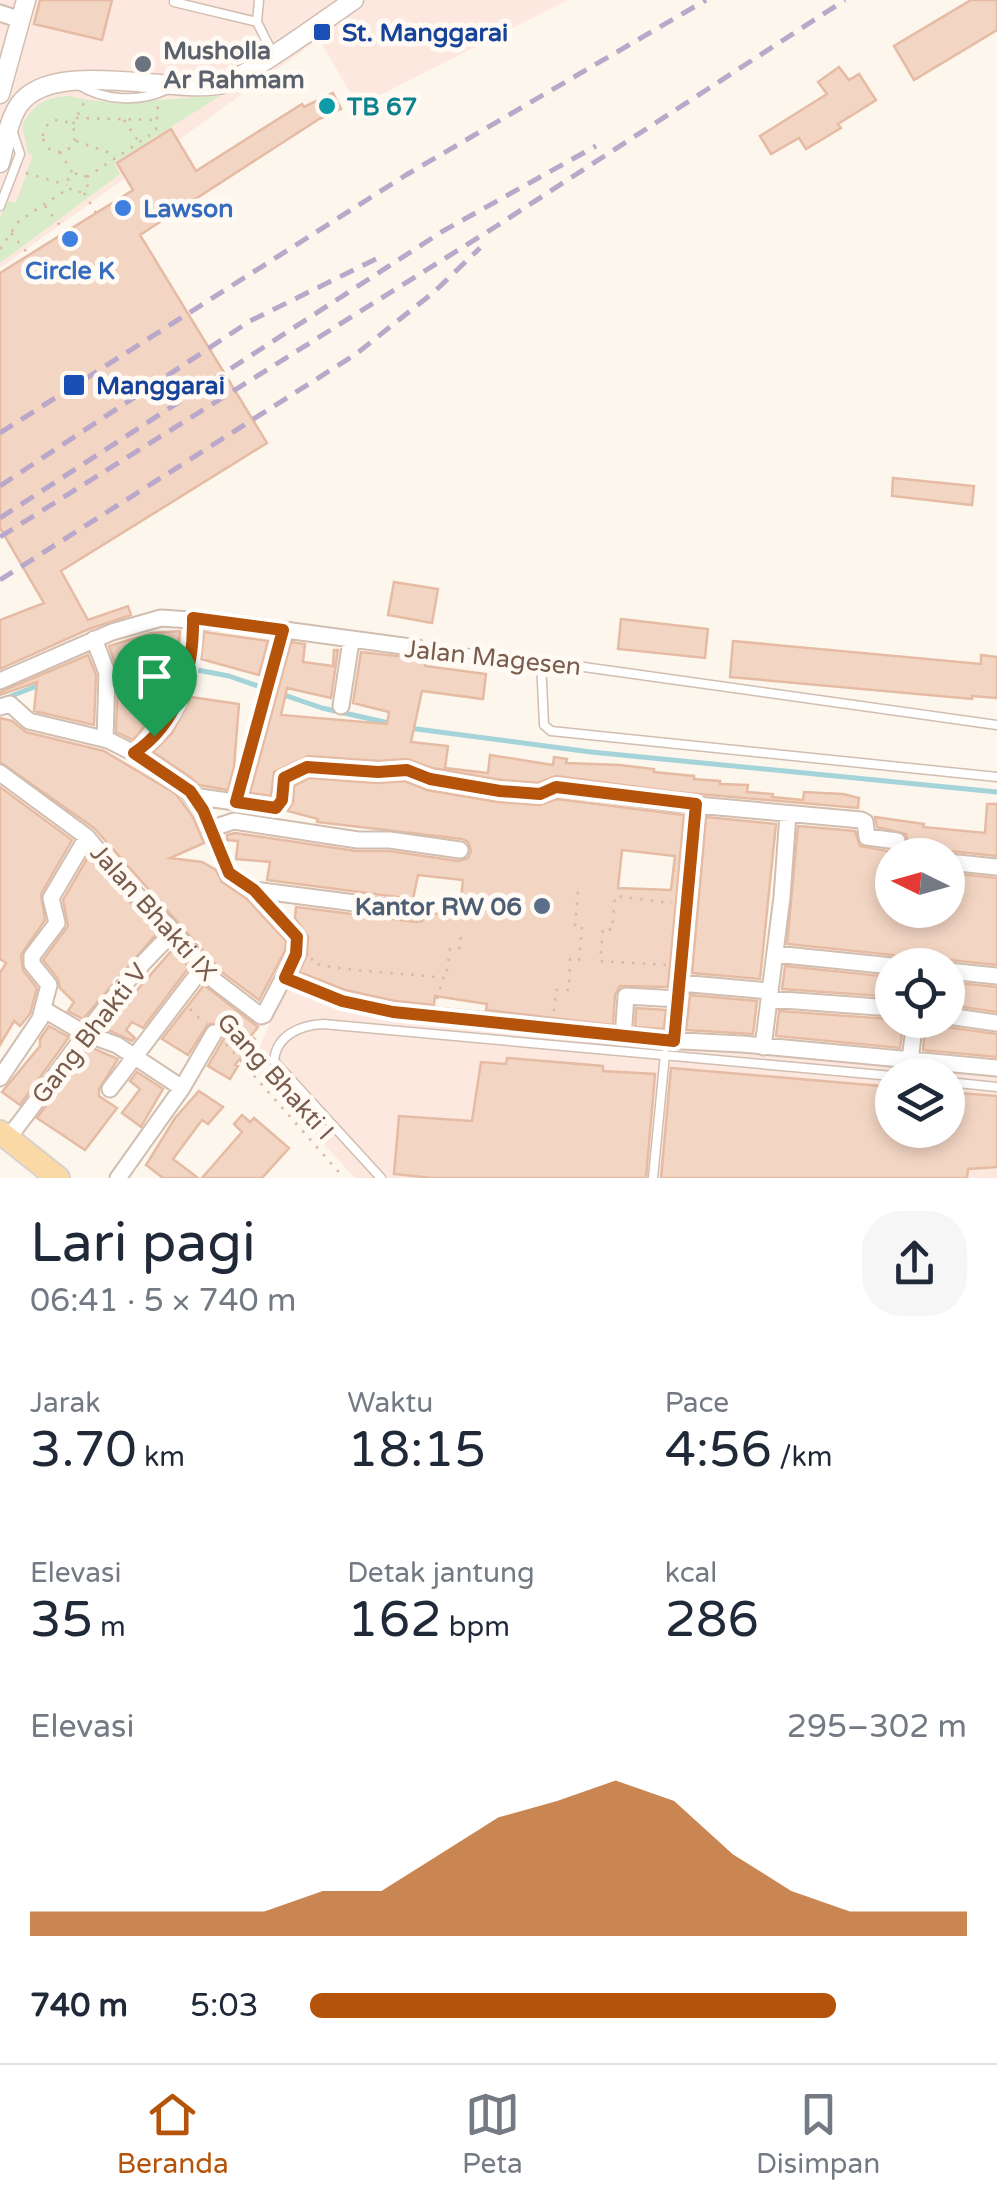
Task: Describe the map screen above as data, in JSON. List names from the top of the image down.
{
  "streets": {
    "street": ["Jalan Magesen", "Jalan Bhakti IX", "Gang Bhakti V"],
    "path": ["Gang Bhakti I"]
  },
  "crossings": [
    ["Jalan Bhakti IX", "Gang Bhakti V"]
  ],
  "places": {
    "transit": ["St. Manggarai", "Manggarai"],
    "other": [
      "Musholla Ar Rahmam",
      "TB 67",
      "Lawson",
      "Circle K",
      "Kantor RW 06"
    ]
  },
  "north": "left",
  "page": {
    "heading": ["Lari pagi", "06:41 · 5 × 740 m"],
    "stats": [
      ["Jarak", "3.70 km"],
      ["Waktu", "18:15"],
      ["Pace", "4:56 /km"],
      ["Elevasi", "35 m"],
      ["Detak jantung", "162 bpm"],
      ["kcal", "286"]
    ],
    "chart": ["Elevasi", "295–302 m"],
    "list": [
      {
        "name": "740 m",
        "note": "5:03"
      }
    ],
    "tabs": ["Beranda", "Peta", "Disimpan"]
  }
}
